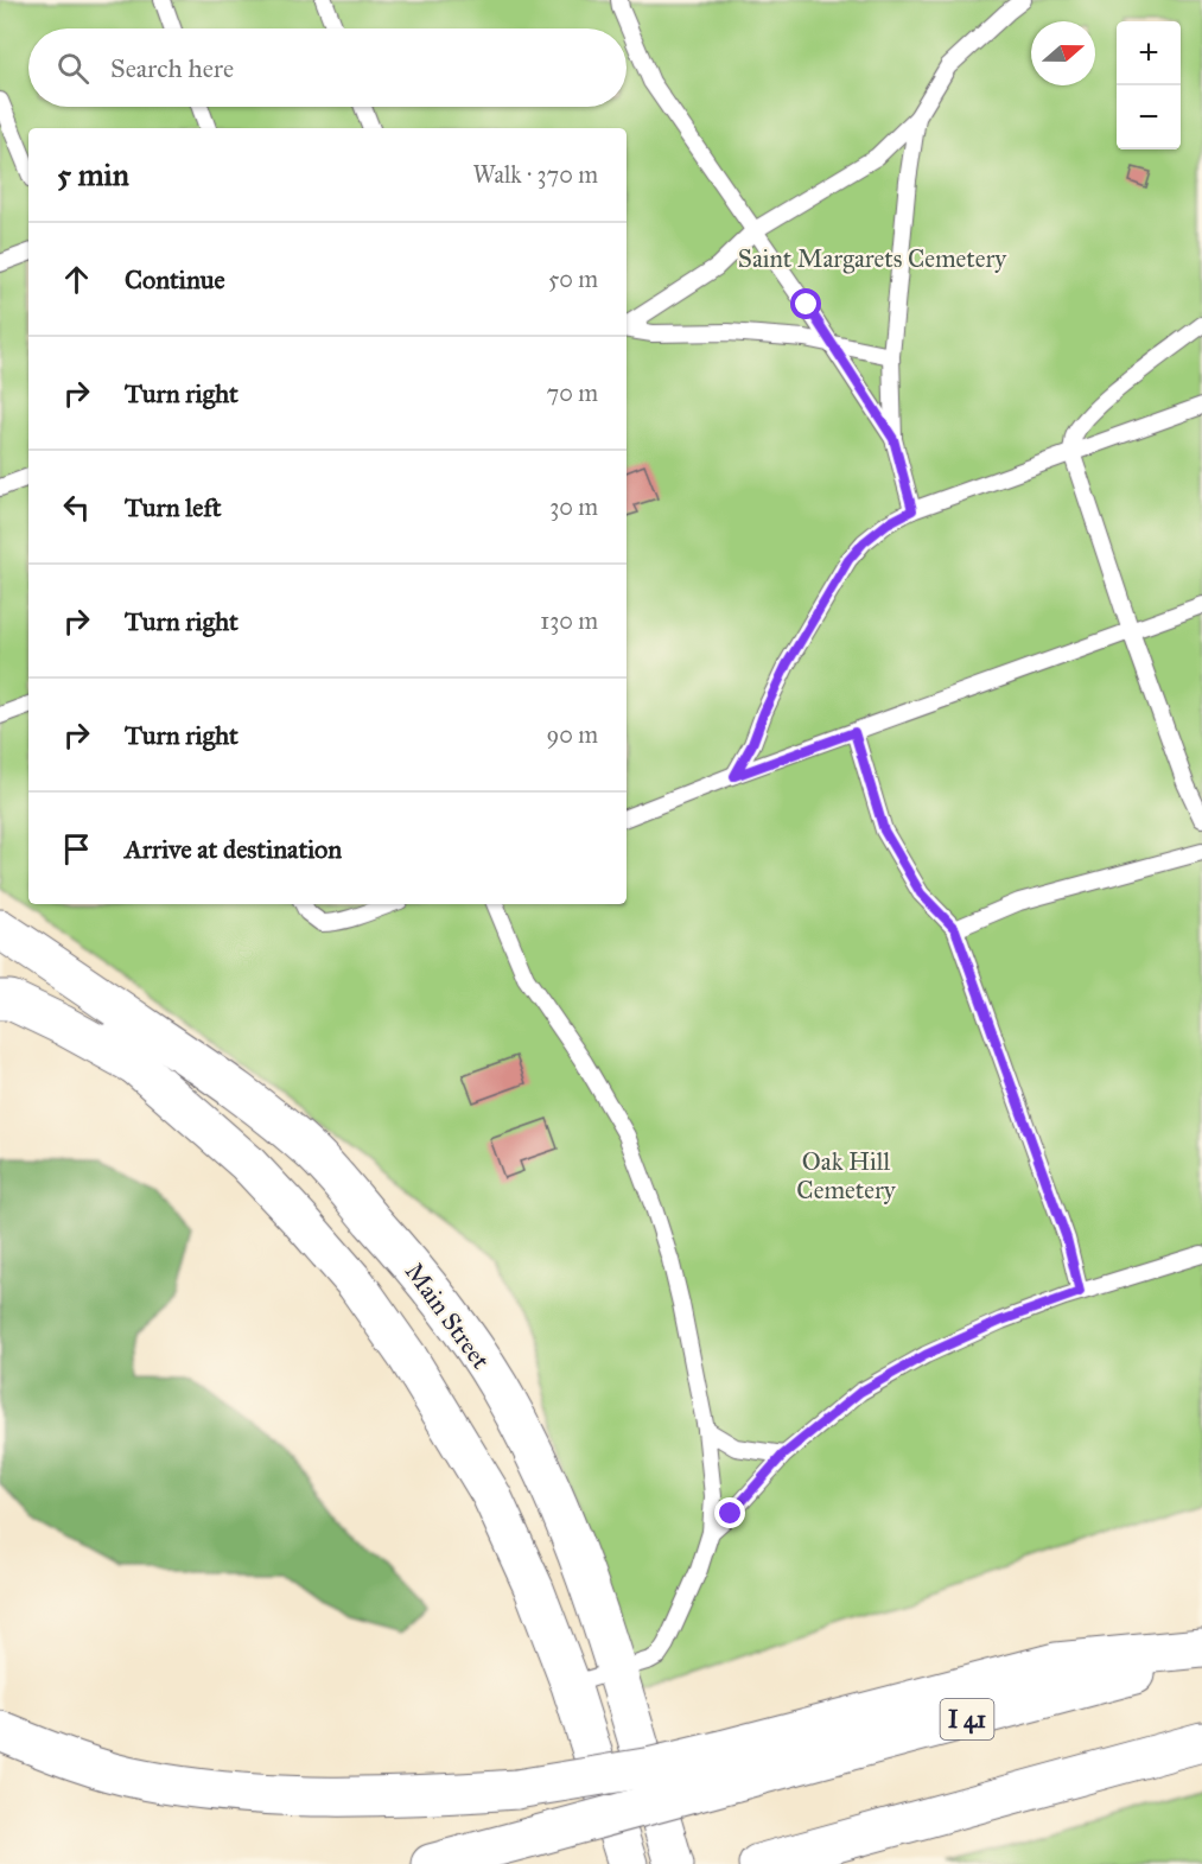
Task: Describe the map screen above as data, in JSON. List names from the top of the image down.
{
  "streets": {
    "main road": ["Main Street", "I 41"]
  },
  "parks": ["Saint Margarets Cemetery", "Oak Hill Cemetery"],
  "north": "right",
  "page": {
    "map_buttons": ["+", "−"],
    "search": "Search here",
    "heading": ["5 min", "Walk · 370 m"],
    "list": [
      ["Continue", "50 m"],
      ["Turn right", "70 m"],
      ["Turn left", "30 m"],
      ["Turn right", "130 m"],
      ["Turn right", "90 m"],
      "Arrive at destination"
    ]
  }
}
